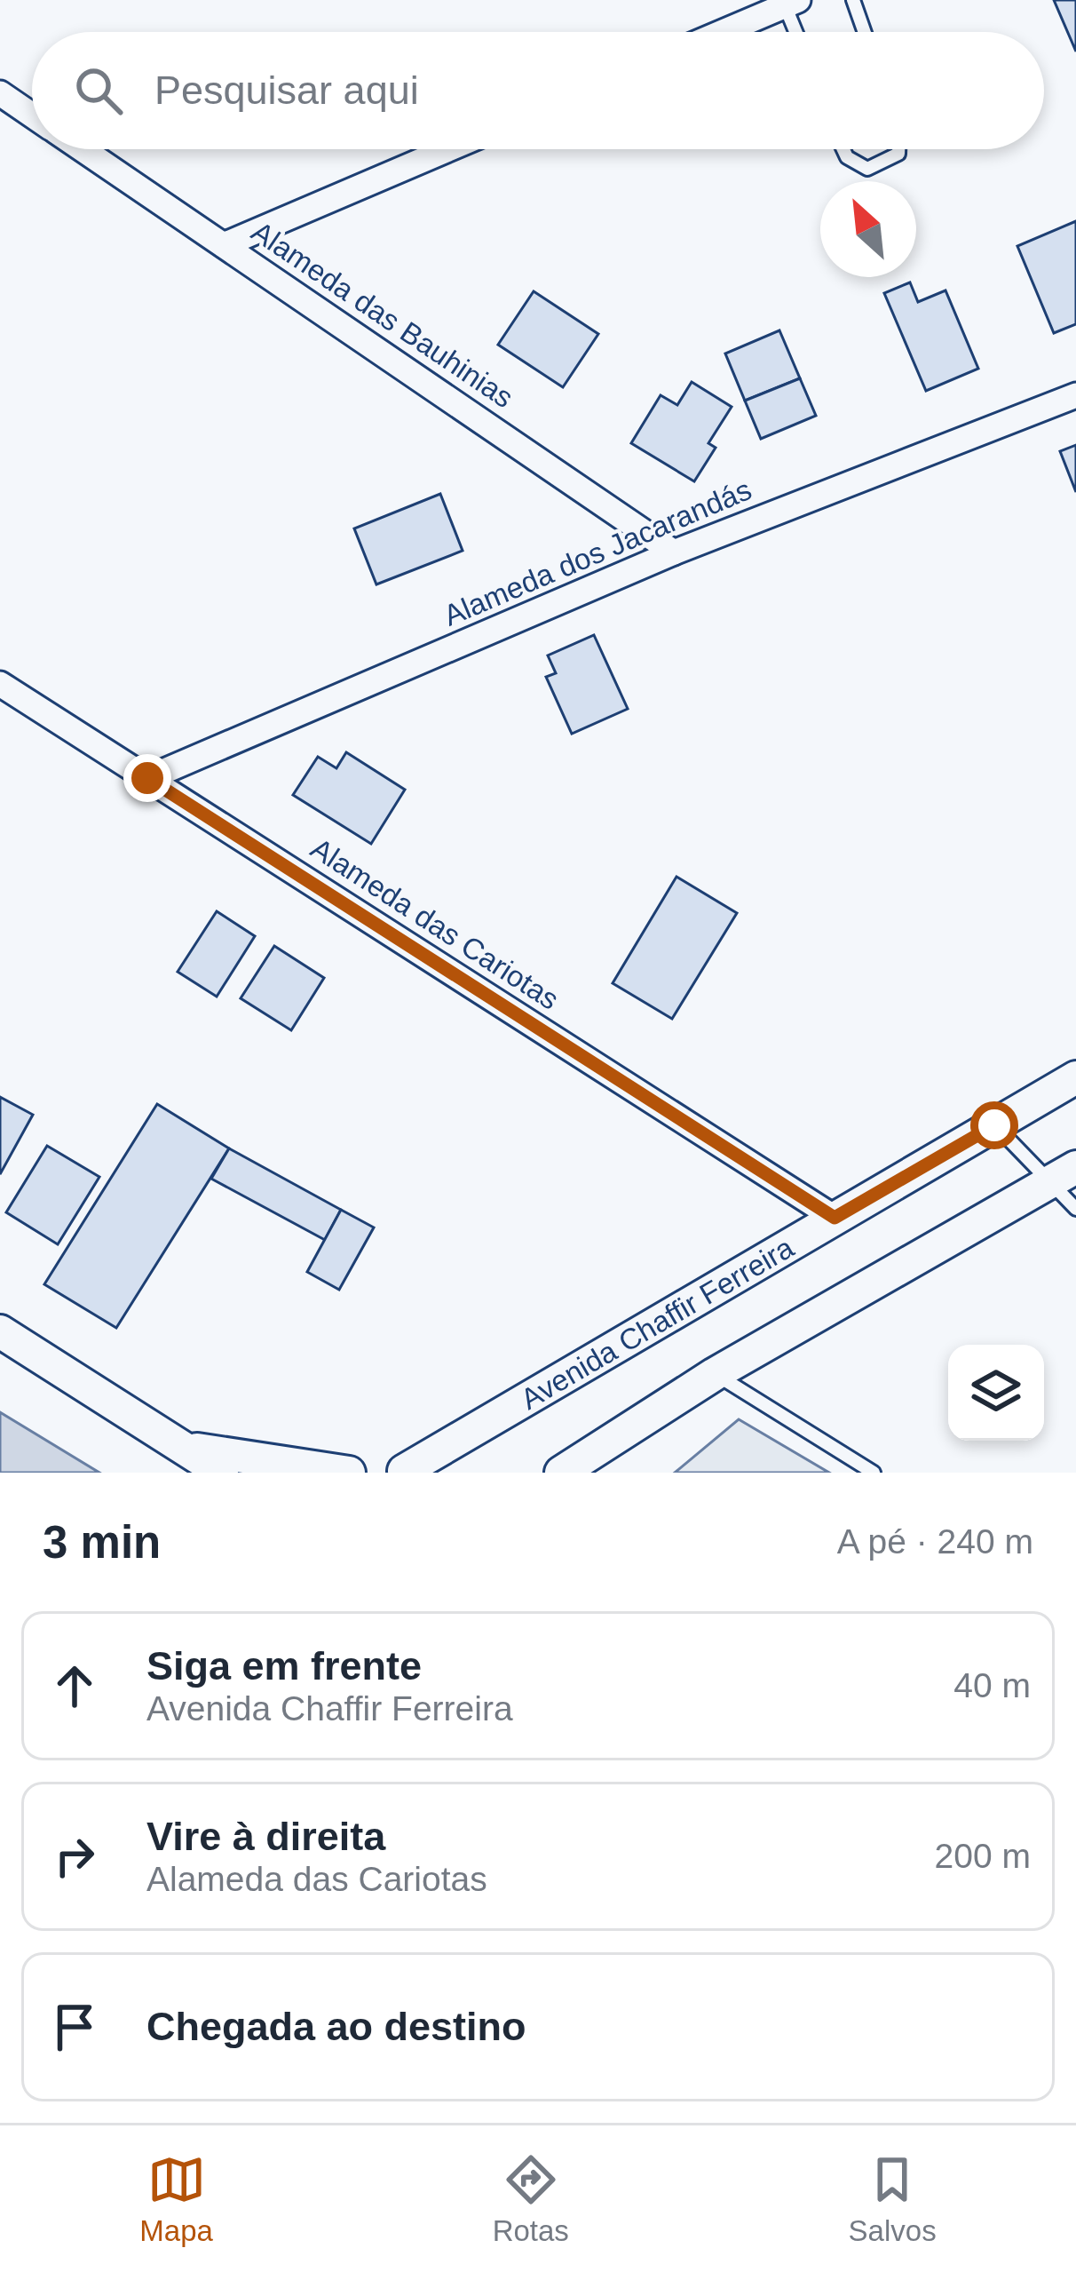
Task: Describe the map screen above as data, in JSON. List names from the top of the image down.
{
  "streets": {
    "street": [
      "Alameda das Bauhinias",
      "Alameda dos Jacarandás",
      "Alameda das Cariotas",
      "Avenida Chaffir Ferreira"
    ]
  },
  "crossings": [
    ["Alameda das Bauhinias", "Alameda dos Jacarandás"],
    ["Alameda dos Jacarandás", "Alameda das Cariotas"],
    ["Alameda das Cariotas", "Avenida Chaffir Ferreira"]
  ],
  "north": "top left",
  "page": {
    "search": "Pesquisar aqui",
    "heading": ["3 min", "A pé · 240 m"],
    "list": [
      ["Siga em frente", "Avenida Chaffir Ferreira", "40 m"],
      ["Vire à direita", "Alameda das Cariotas", "200 m"],
      "Chegada ao destino"
    ],
    "nav": ["Mapa", "Rotas", "Salvos"]
  }
}
